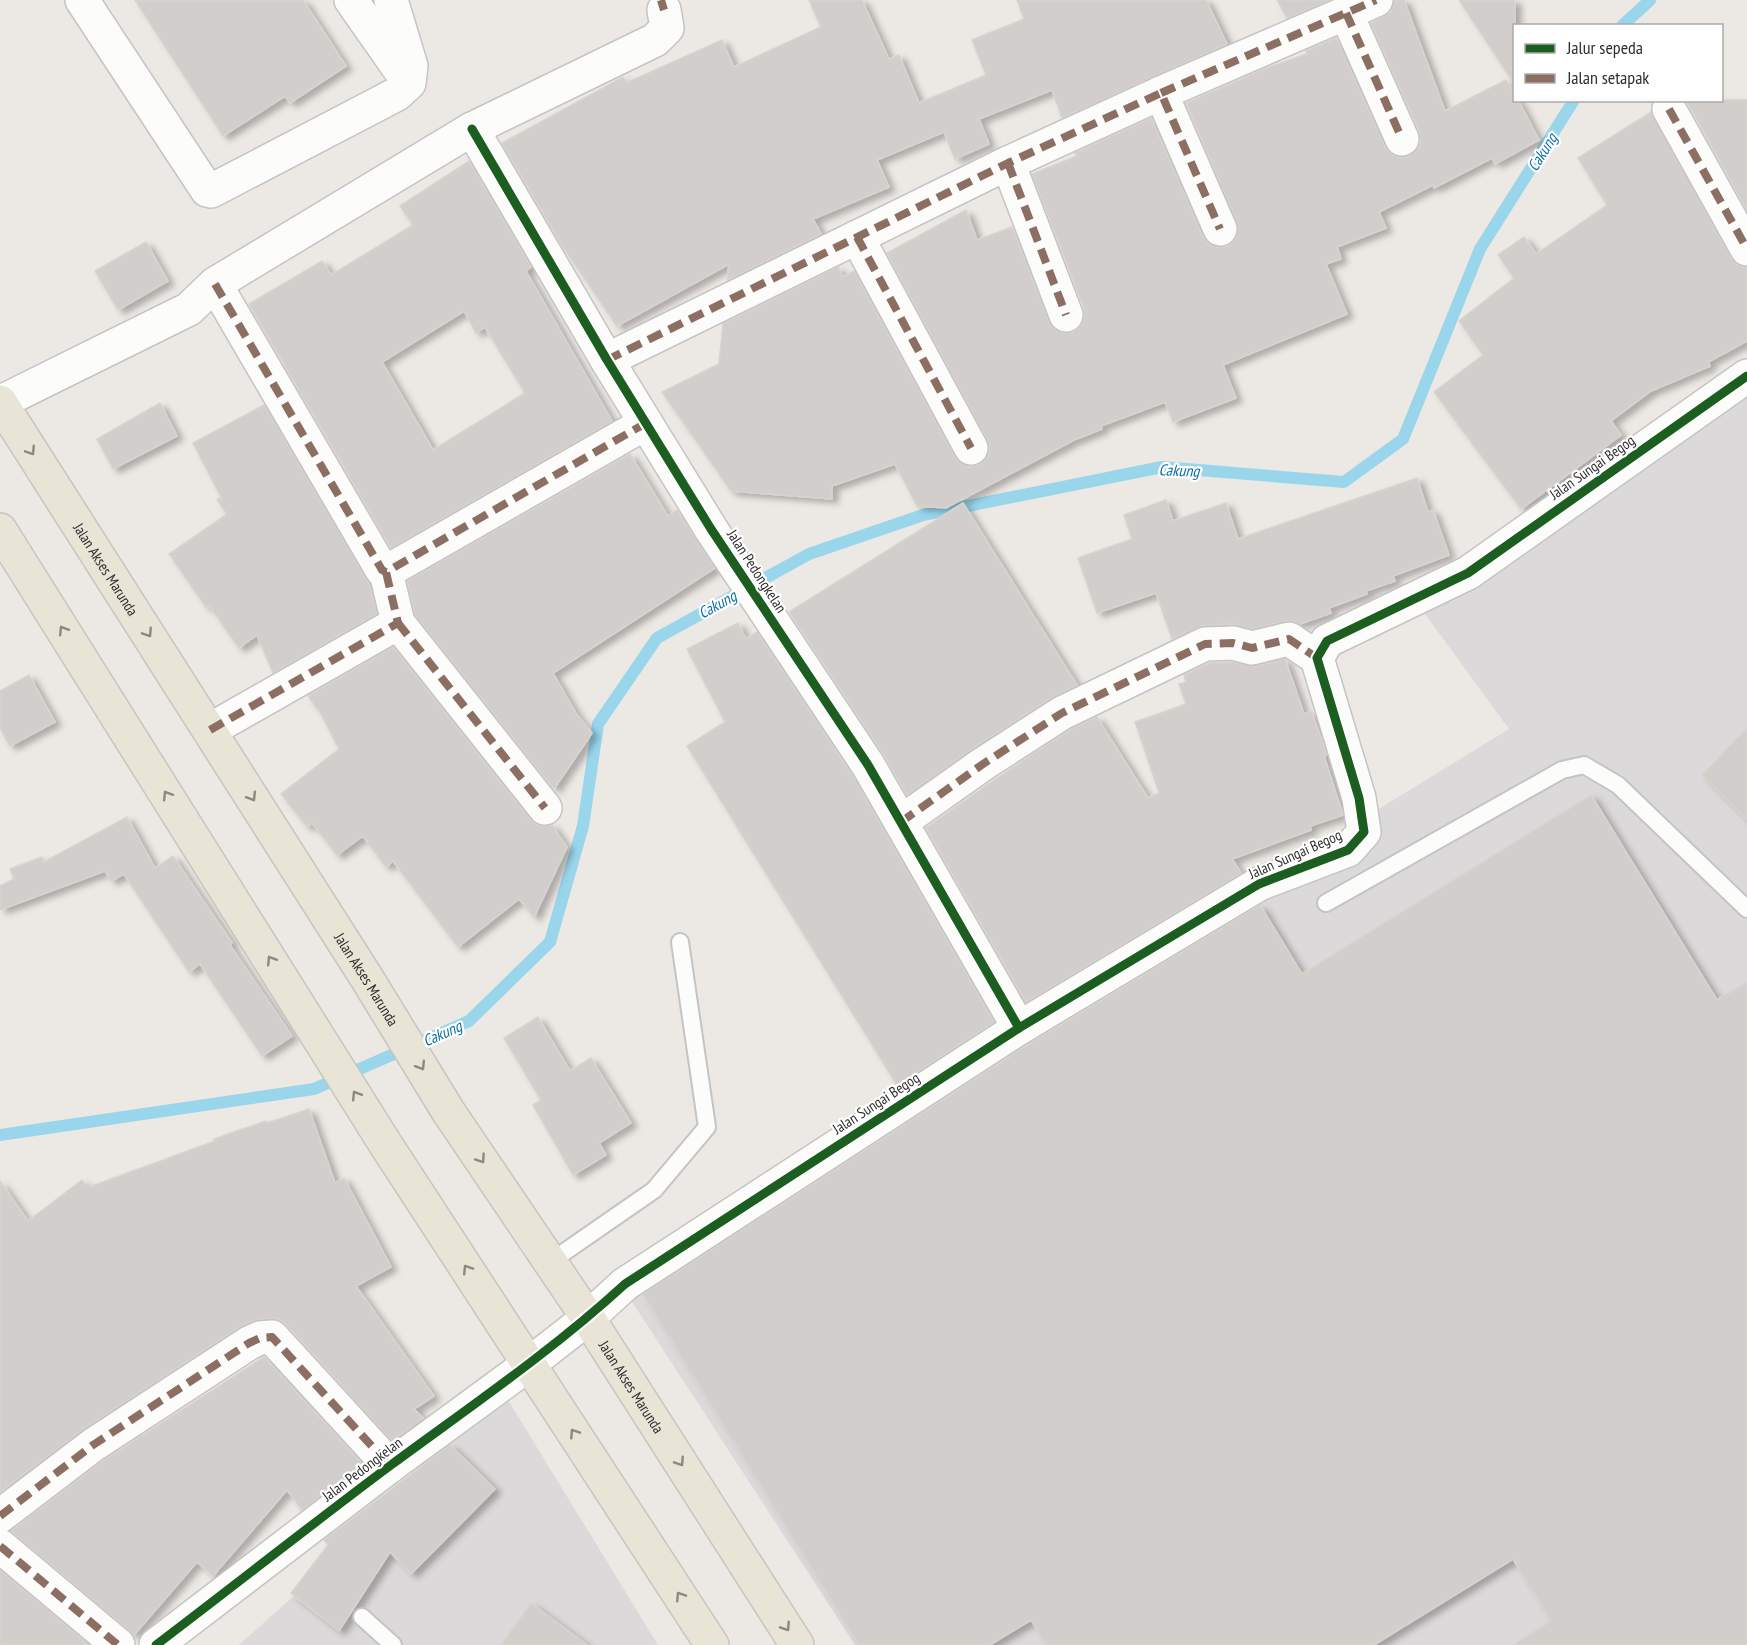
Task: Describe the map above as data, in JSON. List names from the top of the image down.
{
  "streets": {
    "main road": ["Jalan Akses Marunda"],
    "street": ["Jalan Sungai Begog", "Jalan Pedongkelan"]
  },
  "crossings": [
    ["Jalan Sungai Begog", "Jalan Akses Marunda"],
    ["Jalan Sungai Begog", "Jalan Pedongkelan"],
    ["Jalan Akses Marunda", "Jalan Pedongkelan"]
  ],
  "water": ["Cakung"],
  "legend": ["Jalur sepeda", "Jalan setapak"]
}
